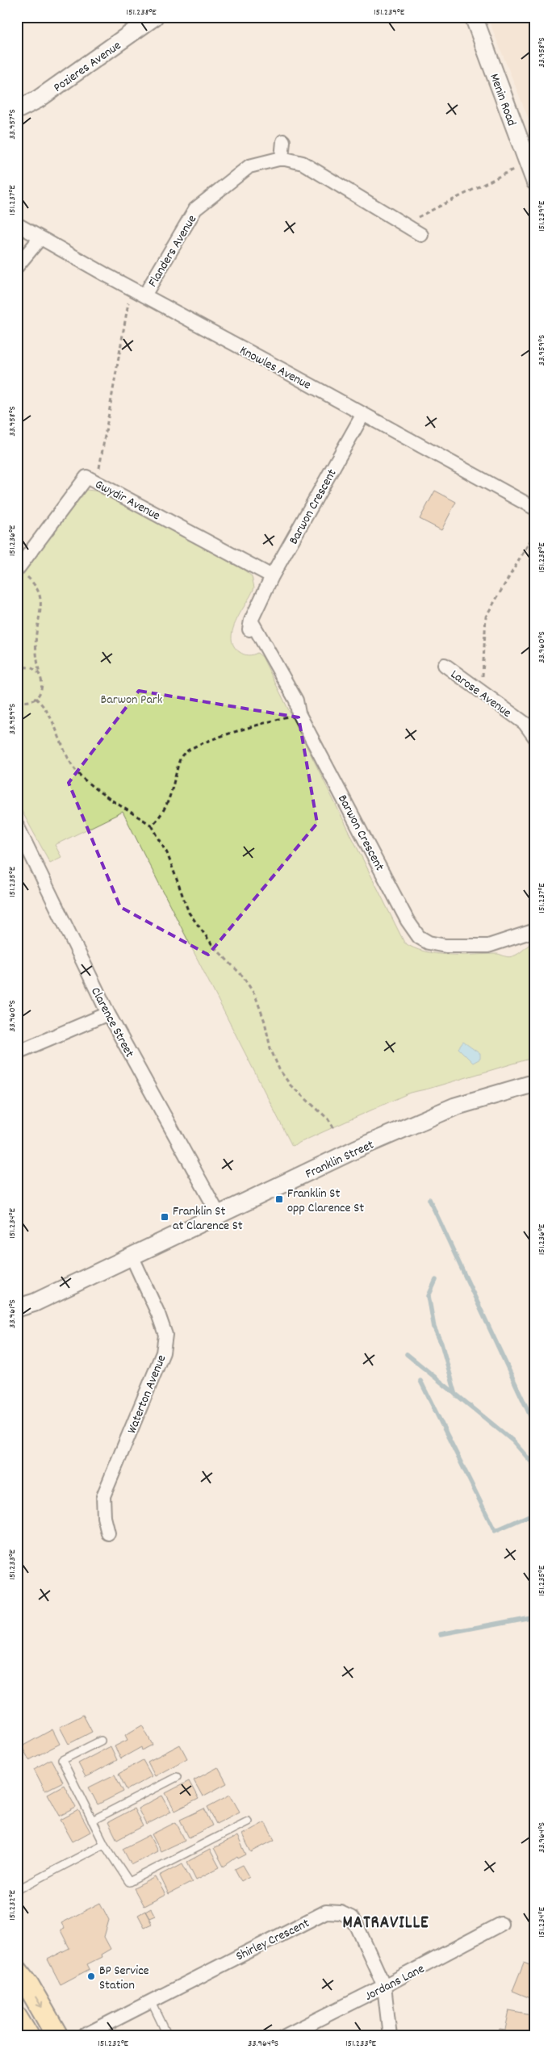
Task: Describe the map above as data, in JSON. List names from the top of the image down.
{
  "streets": {
    "street": [
      "Pozieres Avenue",
      "Menin Road",
      "Flanders Avenue",
      "Knowles Avenue",
      "Gwydir Avenue",
      "Barwon Crescent",
      "Larose Avenue",
      "Clarence Street",
      "Franklin Street",
      "Waterton Avenue",
      "Shirley Crescent",
      "Jordans Lane"
    ]
  },
  "crossings": [
    ["Flanders Avenue", "Knowles Avenue"],
    ["Knowles Avenue", "Barwon Crescent"],
    ["Gwydir Avenue", "Barwon Crescent"],
    ["Clarence Street", "Franklin Street"],
    ["Franklin Street", "Waterton Avenue"],
    ["Shirley Crescent", "Jordans Lane"]
  ],
  "districts": ["MATRAVILLE"],
  "parks": ["Barwon Park"],
  "places": {
    "transit": ["Franklin St opp Clarence St", "Franklin St at Clarence St"],
    "other": ["BP Service Station"]
  },
  "coordinates": [
    "151.238°E",
    "151.239°E",
    "33.958°S",
    "33.957°S",
    "151.237°E",
    "33.959°S",
    "151.236°E",
    "33.960°S",
    "151.235°E",
    "151.234°E",
    "33.961°S",
    "151.233°E",
    "33.964°S",
    "151.232°E"
  ]
}
